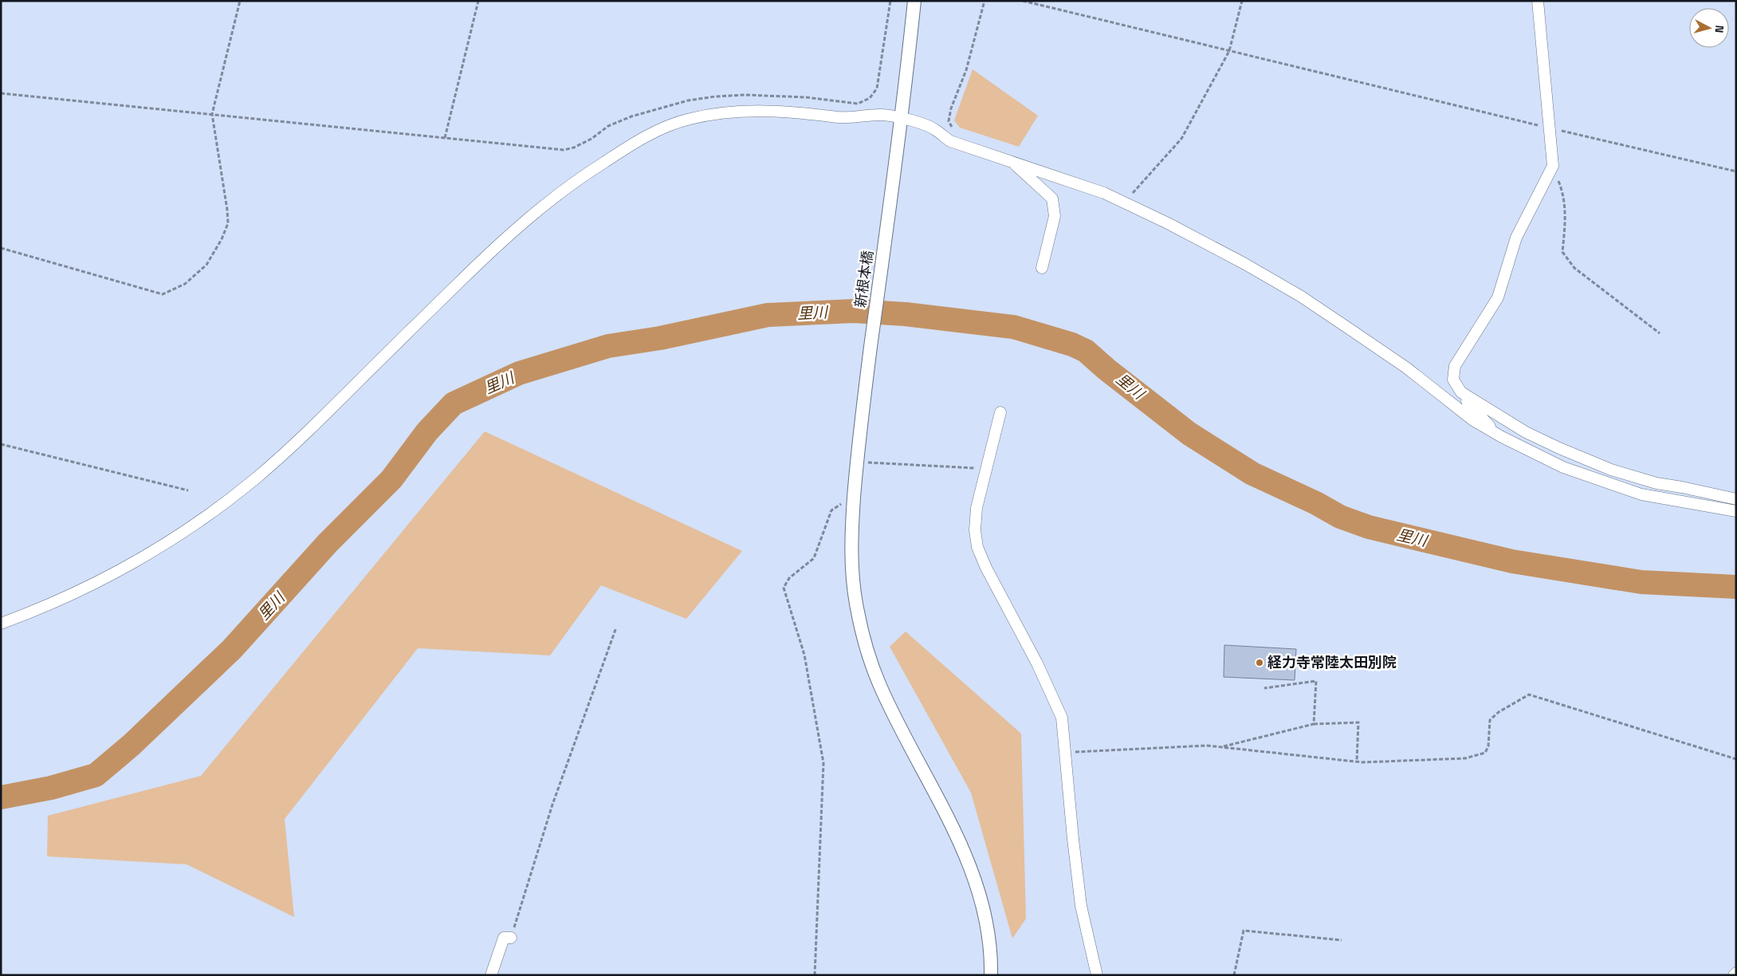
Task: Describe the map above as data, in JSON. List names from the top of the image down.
{
  "streets": {
    "street": ["新根本橋"]
  },
  "water": ["里川"],
  "places": ["経力寺常陸太田別院"],
  "north": "right"
}
